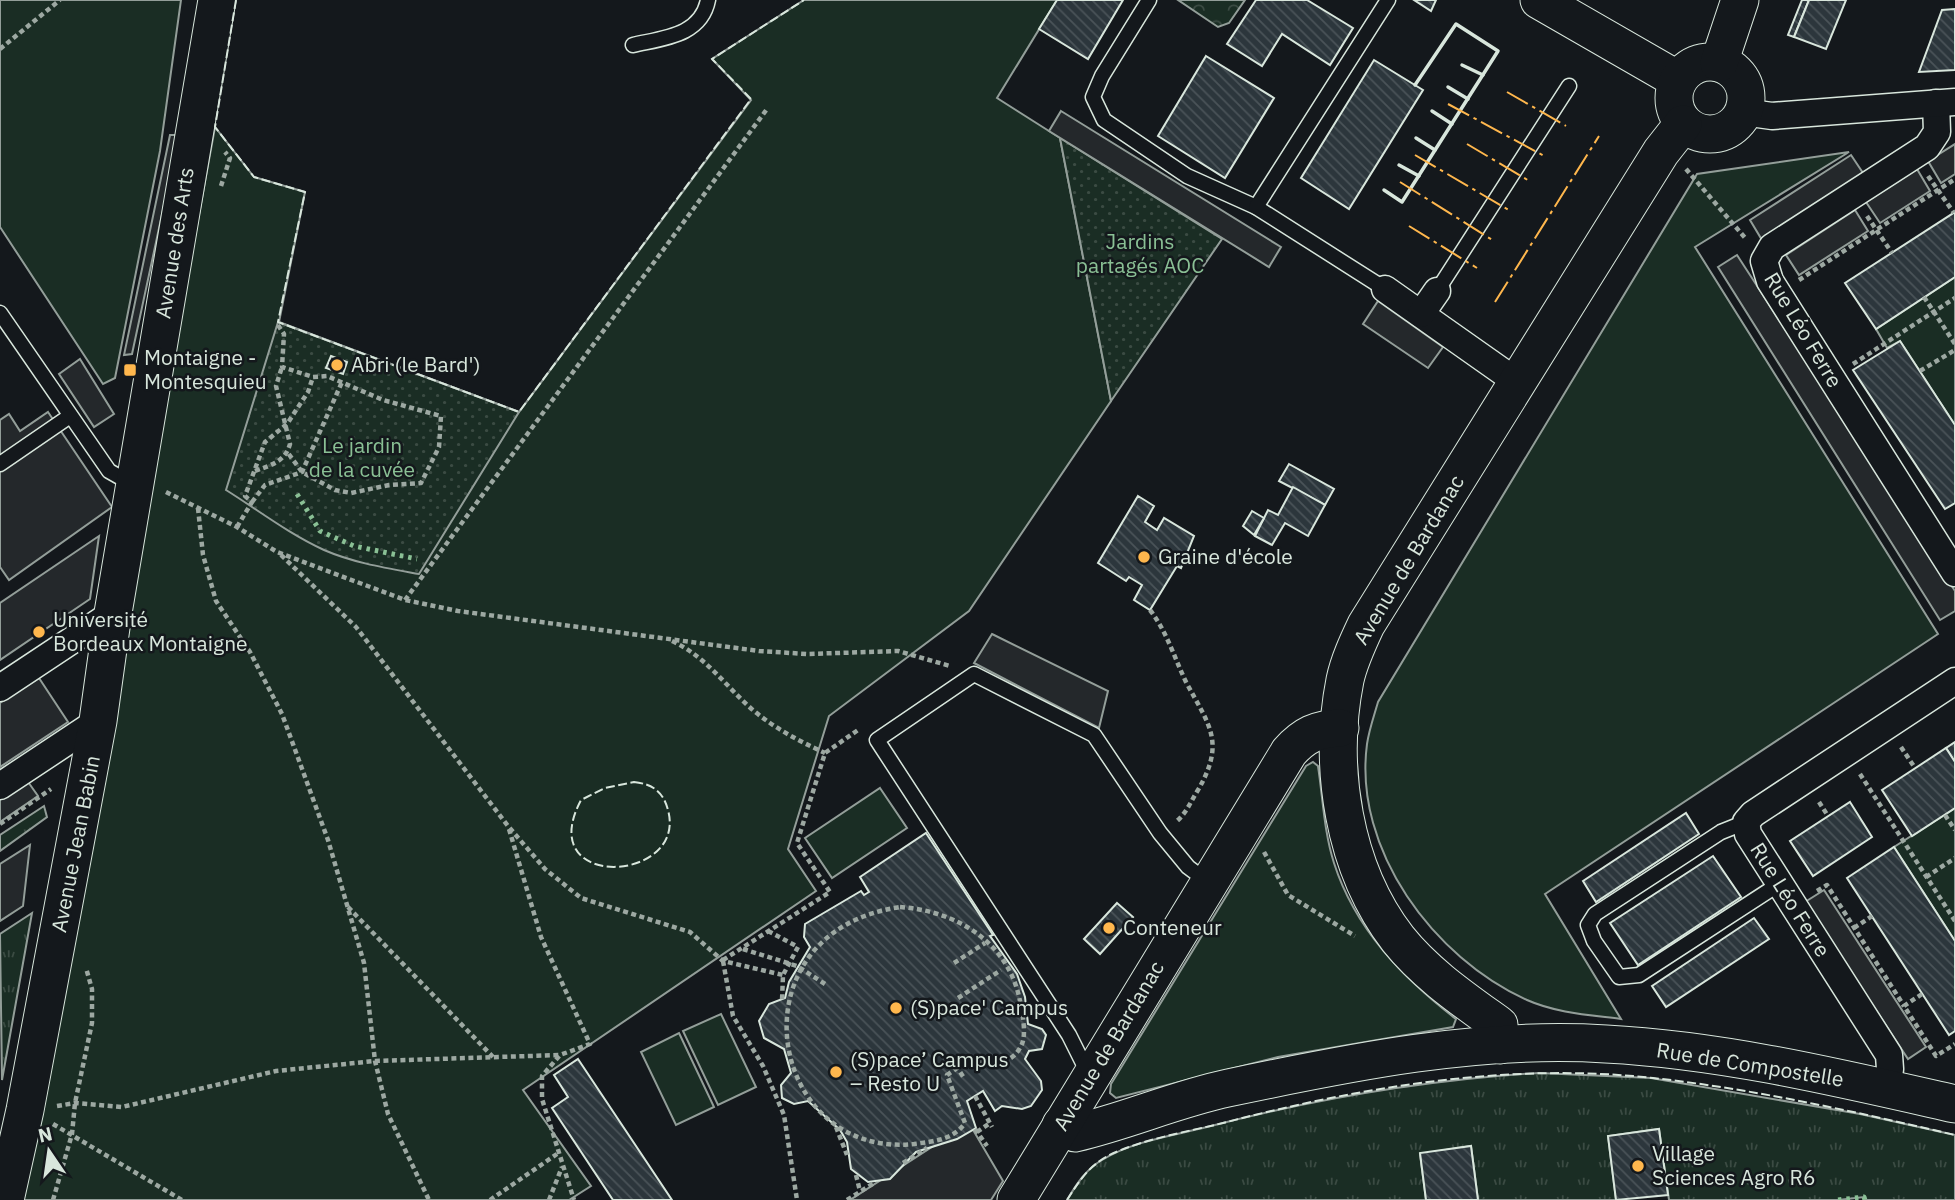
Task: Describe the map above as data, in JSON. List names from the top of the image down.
{
  "streets": {
    "street": [
      "Avenue des Arts",
      "Rue Léo Ferre",
      "Avenue de Bardanac",
      "Avenue Jean Babin",
      "Rue de Compostelle"
    ]
  },
  "crossings": [
    ["Avenue des Arts", "Avenue Jean Babin"],
    ["Rue Léo Ferre", "Rue de Compostelle"],
    ["Avenue de Bardanac", "Rue de Compostelle"]
  ],
  "parks": ["Jardins partagés AOC", "Le jardin de la cuvée"],
  "places": {
    "other": [
      "Abri (le Bard')",
      "Graine d'école",
      "Université Bordeaux Montaigne",
      "Conteneur",
      "(S)pace' Campus",
      "(S)pace’ Campus – Resto U",
      "Village Sciences Agro R6"
    ],
    "transit": ["Montaigne - Montesquieu"]
  },
  "north": "top"
}
